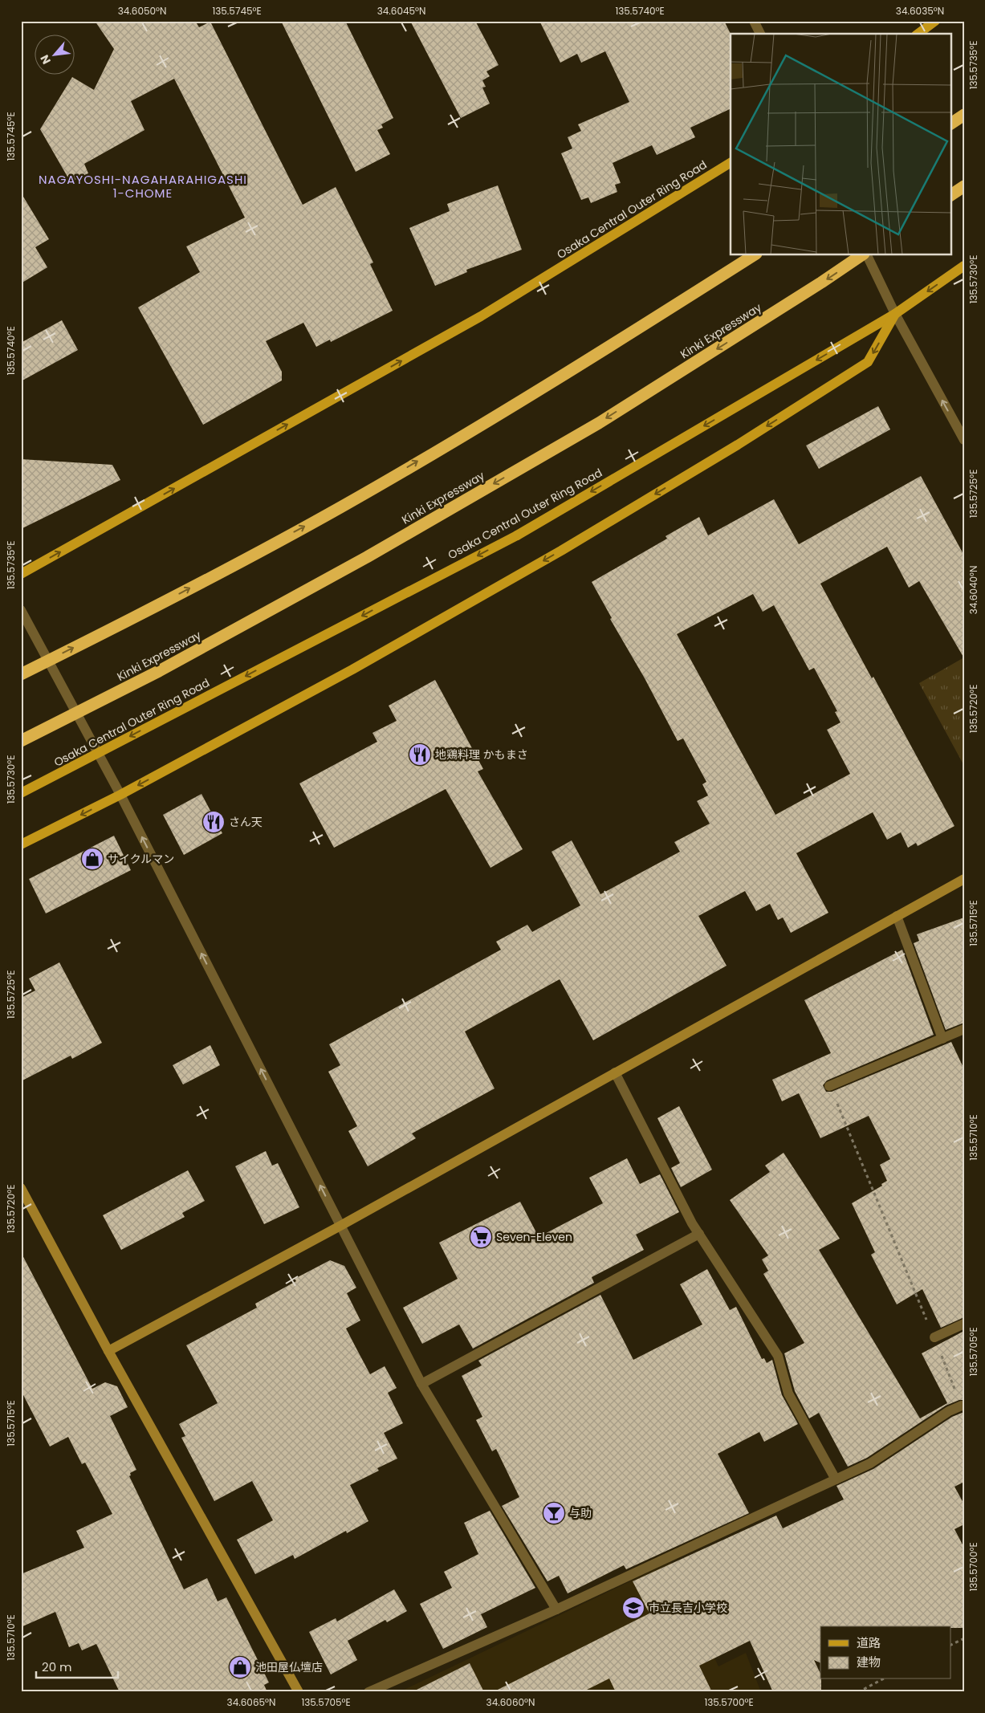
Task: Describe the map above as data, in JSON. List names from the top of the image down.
{
  "streets": {
    "highway": ["Kinki Expressway"],
    "main road": ["Osaka Central Outer Ring Road"]
  },
  "districts": ["NAGAYOSHI-NAGAHARAHIGASHI 1-CHOME"],
  "places": {
    "restaurant": ["地鶏料理 かもまさ", "さん天"],
    "shop": ["サイクルマン", "池田屋仏壇店"],
    "supermarket": ["Seven-Eleven"],
    "bar": ["与助"],
    "school or university": ["市立長吉小学校"]
  },
  "legend": ["道路", "建物"],
  "scale_bar": "20 m",
  "north": "bottom left",
  "coordinates": [
    "34.6050°N",
    "135.5745°E",
    "34.6045°N",
    "135.5740°E",
    "34.6035°N",
    "135.5735°E",
    "135.5730°E",
    "135.5725°E",
    "34.6040°N",
    "135.5720°E",
    "135.5715°E",
    "135.5710°E",
    "135.5705°E",
    "135.5700°E",
    "34.6065°N",
    "34.6060°N"
  ]
}
